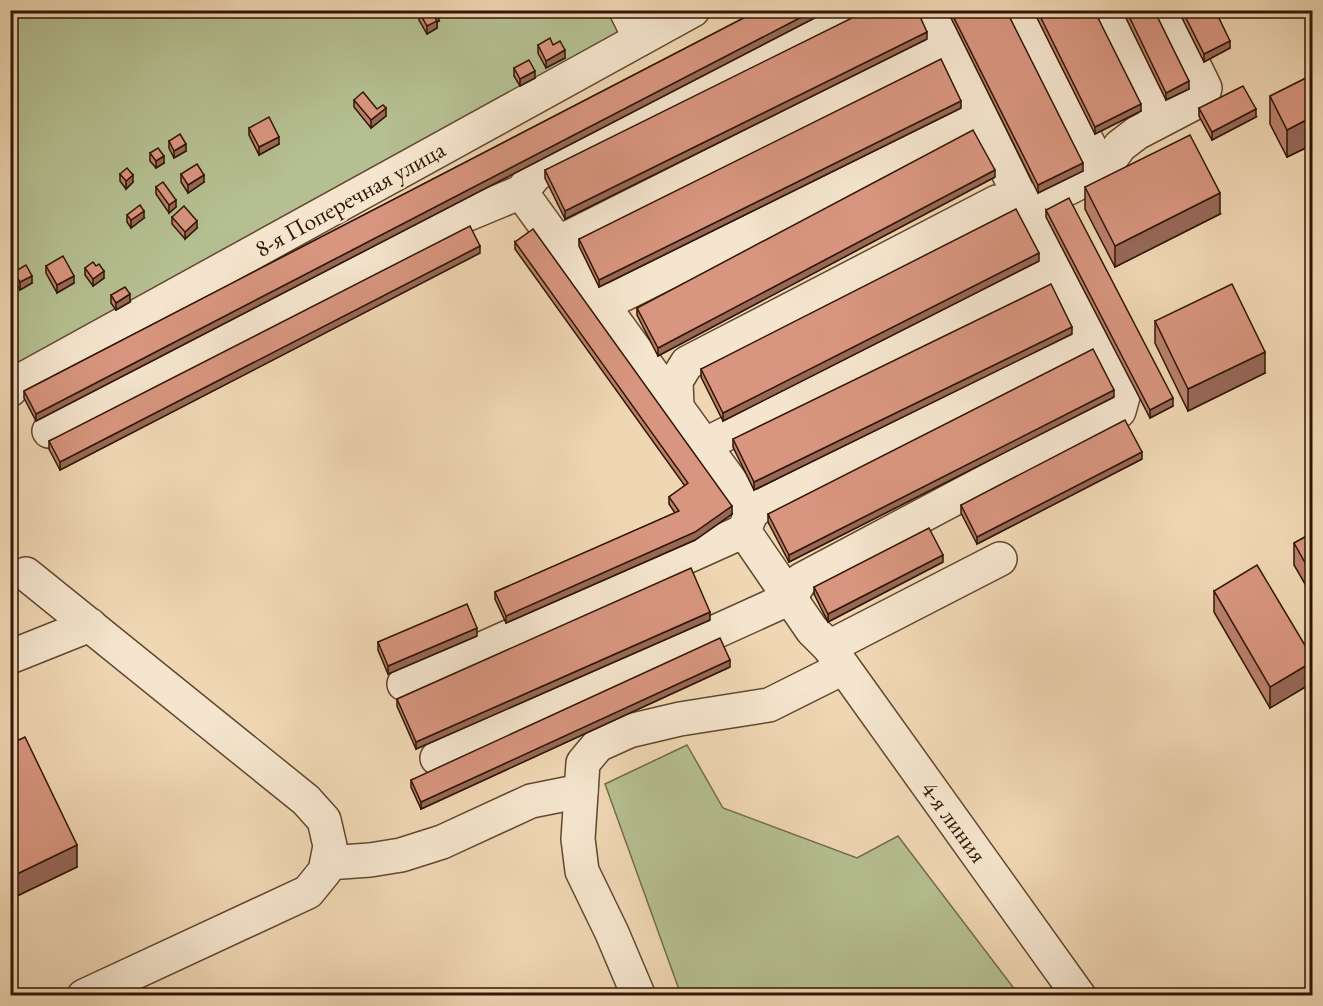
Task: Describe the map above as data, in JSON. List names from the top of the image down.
{
  "streets": {
    "street": ["8-я Поперечная улица", "4-я линия"]
  }
}
